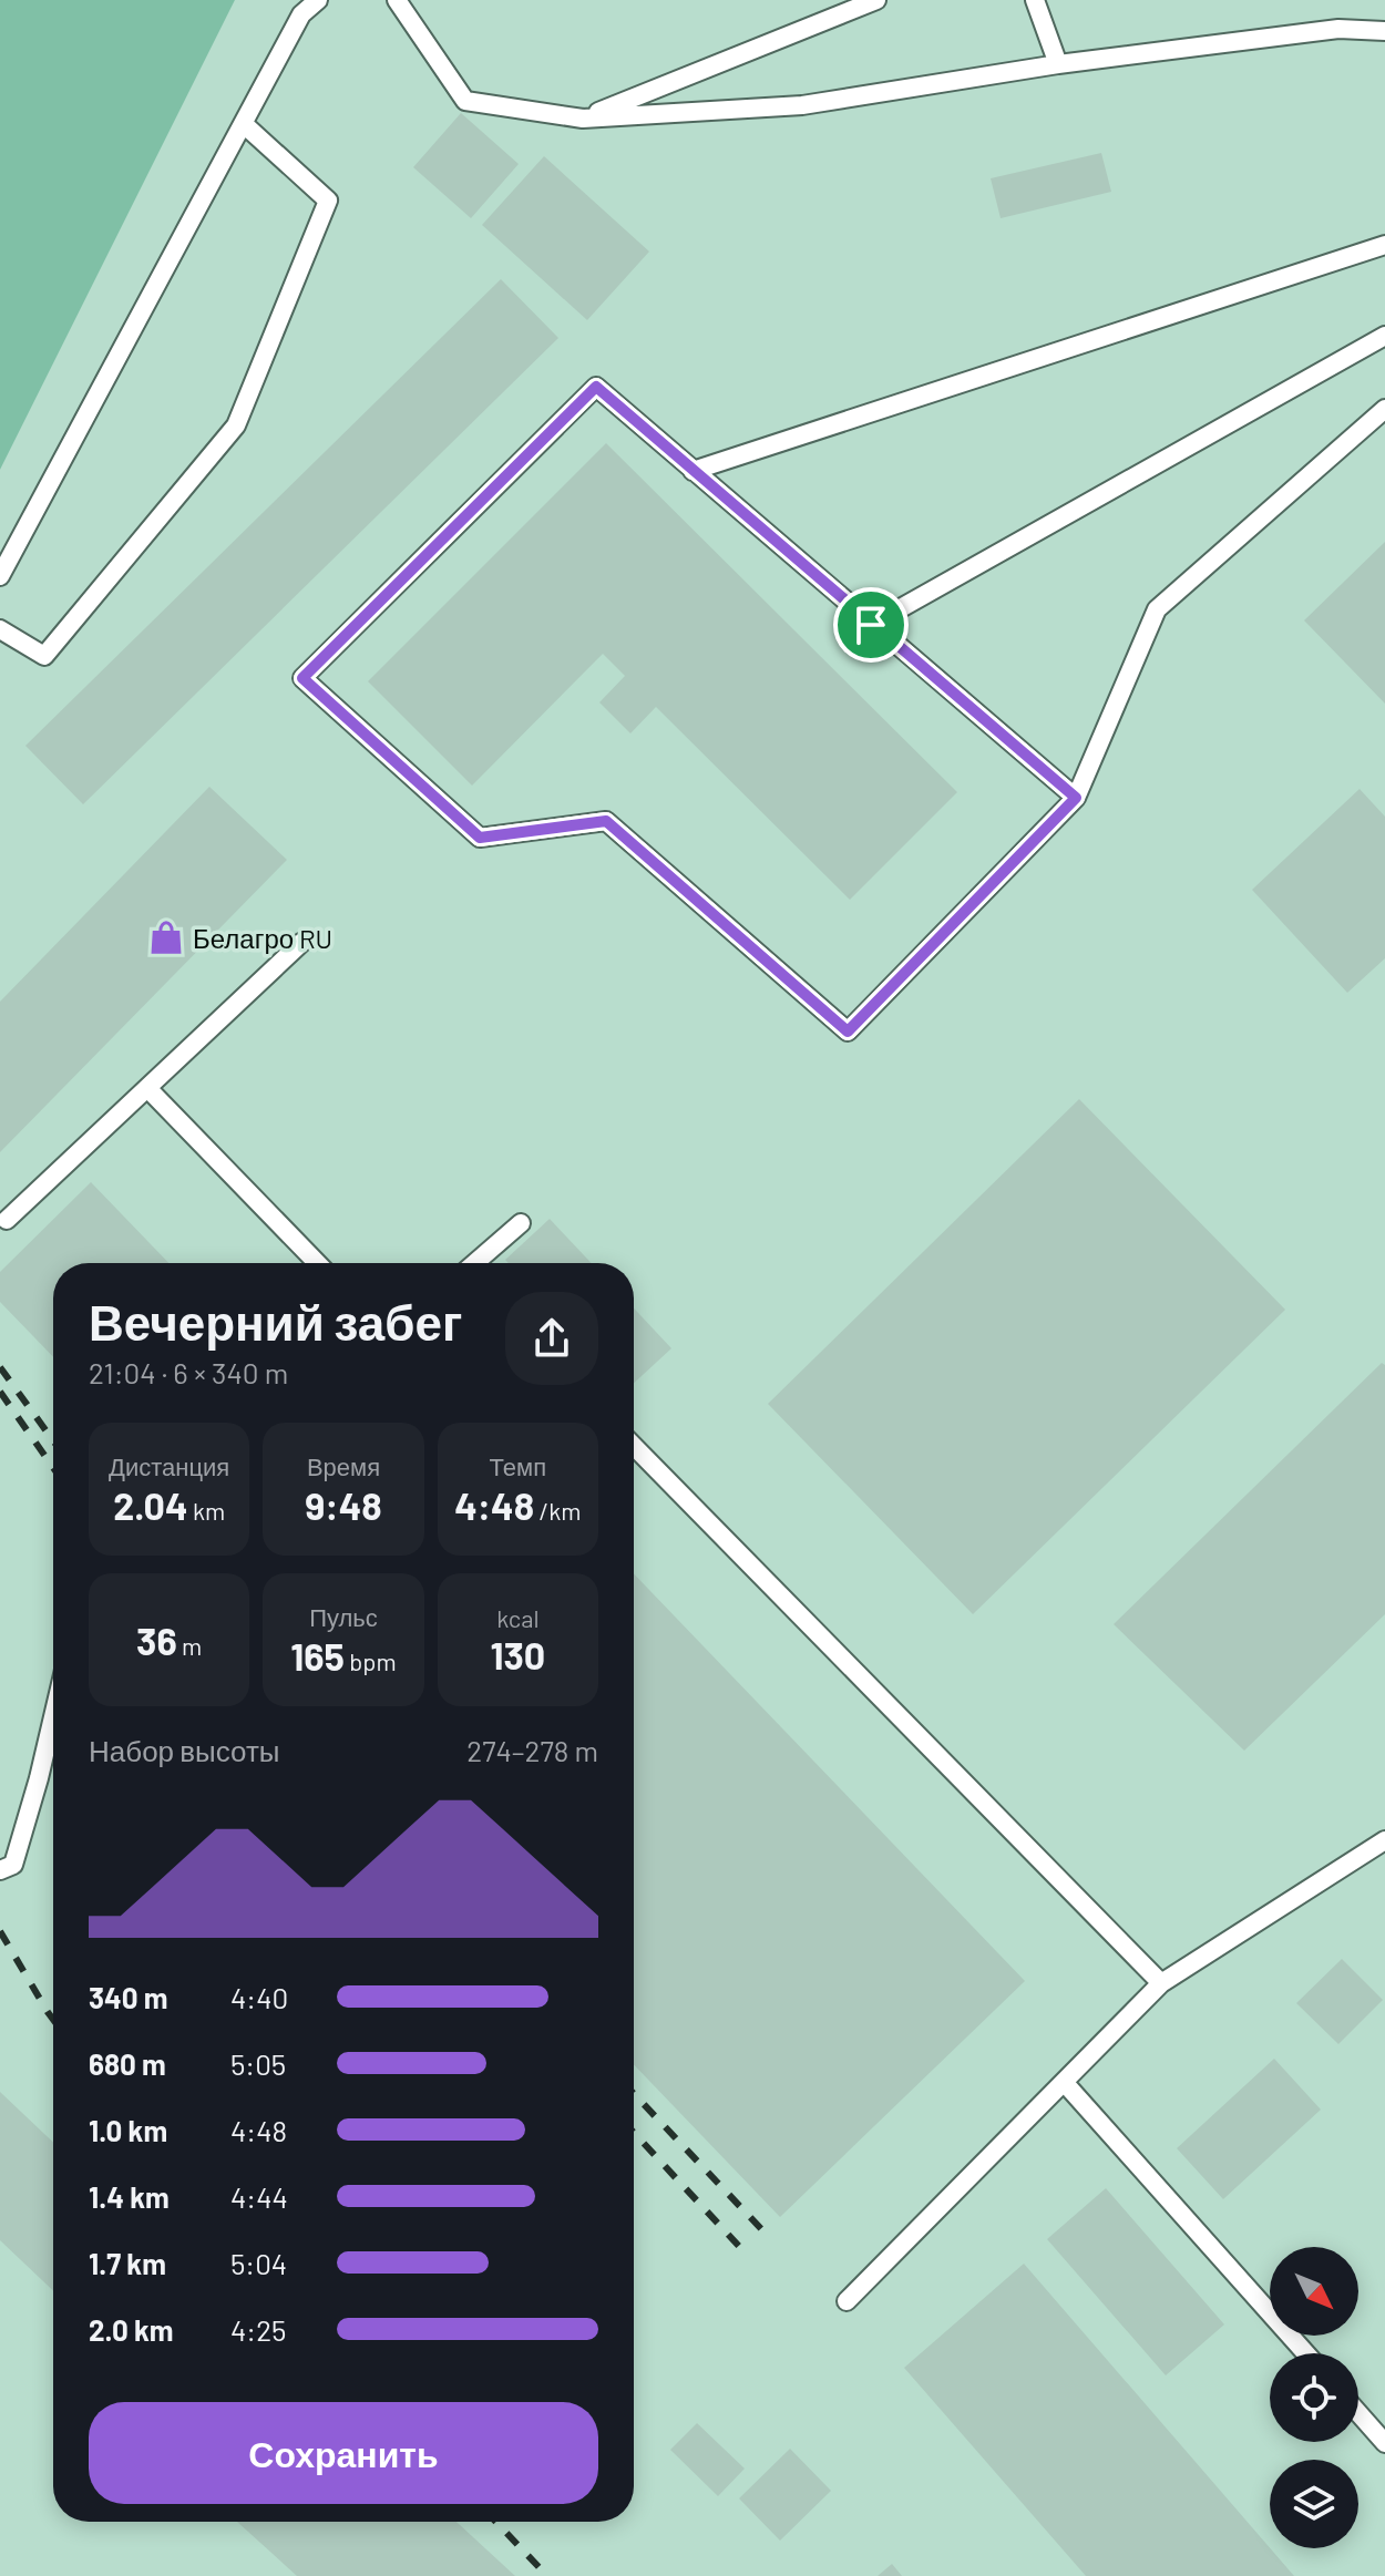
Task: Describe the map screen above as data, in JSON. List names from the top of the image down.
{
  "places": {
    "shop": ["Белагро RU"]
  },
  "north": "bottom right",
  "page": {
    "heading": ["Вечерний забег", "21:04 · 6 × 340 m"],
    "stats": [
      ["Дистанция", "2.04 km"],
      ["Время", "9:48"],
      ["Темп", "4:48 /km"],
      ["36 m"],
      ["Пульс", "165 bpm"],
      ["kcal", "130"]
    ],
    "chart": ["Набор высоты", "274–278 m"],
    "list": [
      {
        "name": "340 m",
        "note": "4:40"
      },
      {
        "name": "680 m",
        "note": "5:05"
      },
      {
        "name": "1.0 km",
        "note": "4:48"
      },
      {
        "name": "1.4 km",
        "note": "4:44"
      },
      {
        "name": "1.7 km",
        "note": "5:04"
      },
      {
        "name": "2.0 km",
        "note": "4:25"
      }
    ],
    "buttons": "Сохранить"
  }
}
